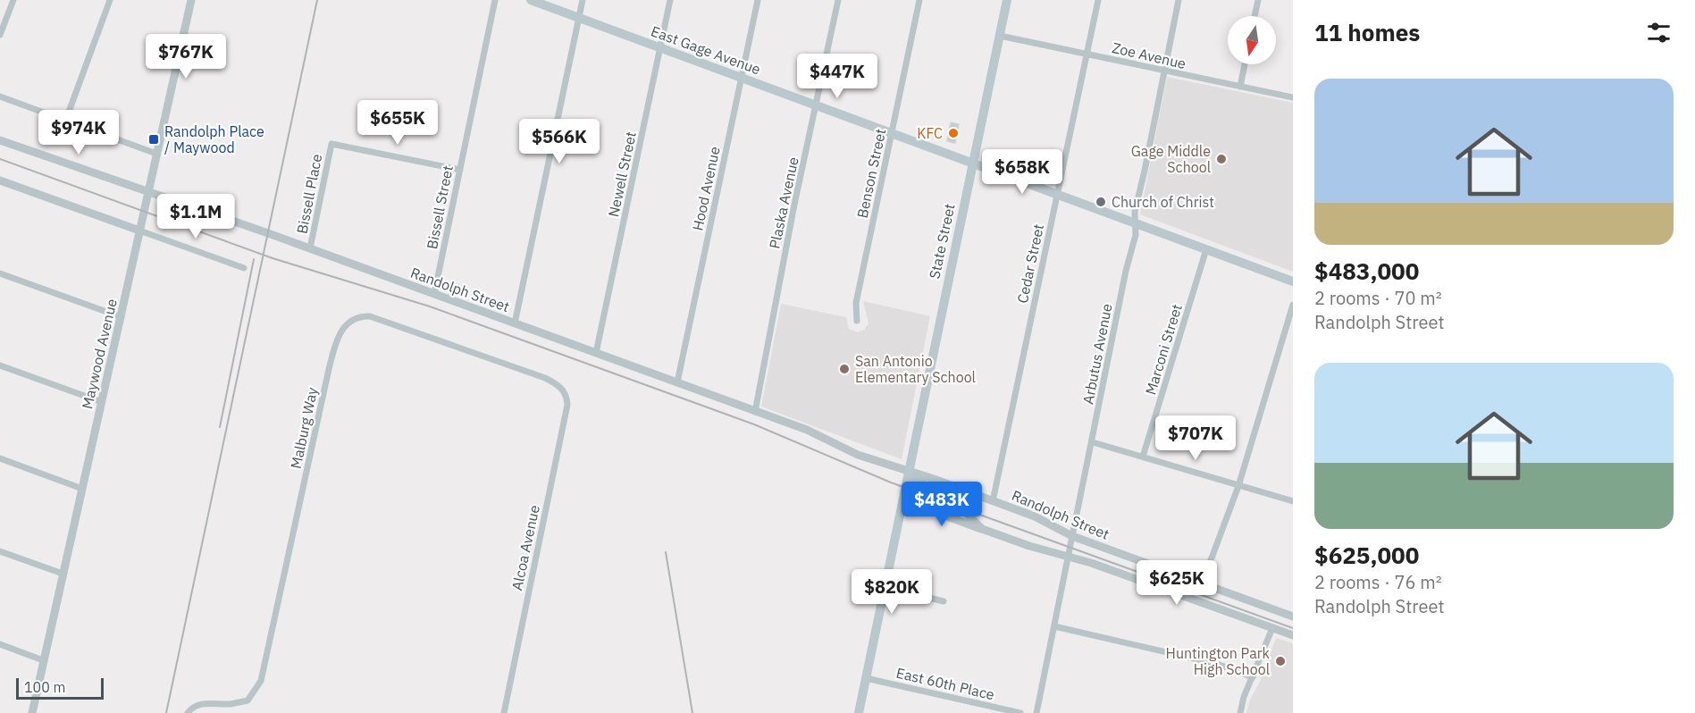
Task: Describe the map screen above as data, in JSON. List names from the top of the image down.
{
  "streets": {
    "main road": ["East Gage Avenue", "State Street"],
    "street": [
      "Zoe Avenue",
      "Benson Street",
      "Newell Street",
      "Hood Avenue",
      "Bissell Place",
      "Plaska Avenue",
      "Bissell Street",
      "Cedar Street",
      "Randolph Street",
      "Marconi Street",
      "Maywood Avenue",
      "Arbutus Avenue",
      "Malburg Way",
      "Alcoa Avenue",
      "East 60th Place"
    ]
  },
  "crossings": [
    ["East Gage Avenue", "Benson Street"],
    ["East Gage Avenue", "Newell Street"],
    ["East Gage Avenue", "Hood Avenue"],
    ["East Gage Avenue", "Plaska Avenue"],
    ["East Gage Avenue", "State Street"],
    ["East Gage Avenue", "Cedar Street"],
    ["East Gage Avenue", "Marconi Street"],
    ["East Gage Avenue", "Arbutus Avenue"],
    ["Zoe Avenue", "State Street"],
    ["Zoe Avenue", "Cedar Street"],
    ["Zoe Avenue", "Arbutus Avenue"],
    ["Newell Street", "Randolph Street"],
    ["Hood Avenue", "Randolph Street"],
    ["Bissell Place", "Bissell Street"],
    ["Bissell Place", "Randolph Street"],
    ["Plaska Avenue", "Randolph Street"],
    ["Bissell Street", "Randolph Street"],
    ["State Street", "Randolph Street"],
    ["State Street", "East 60th Place"],
    ["Cedar Street", "Randolph Street"],
    ["Randolph Street", "Maywood Avenue"],
    ["Randolph Street", "Arbutus Avenue"],
    ["Malburg Way", "Alcoa Avenue"]
  ],
  "places": {
    "other": [
      "KFC",
      "Gage Middle School",
      "Church of Christ",
      "San Antonio Elementary School",
      "Huntington Park High School"
    ],
    "transit": ["Randolph Place / Maywood"]
  },
  "scale_bar": "100 m",
  "north": "bottom",
  "page": {
    "heading": "11 homes",
    "price": [
      "$767K",
      "$447K",
      "$655K",
      "$974K",
      "$566K",
      "$658K",
      "$1.1M",
      "$707K",
      "$483K",
      "$625K",
      "$820K"
    ],
    "list": [
      {
        "name": "$483,000",
        "note": "2 rooms · 70 m² · Randolph Street"
      },
      {
        "name": "$625,000",
        "note": "2 rooms · 76 m² · Randolph Street"
      }
    ],
    "scale": "100 m"
  }
}
